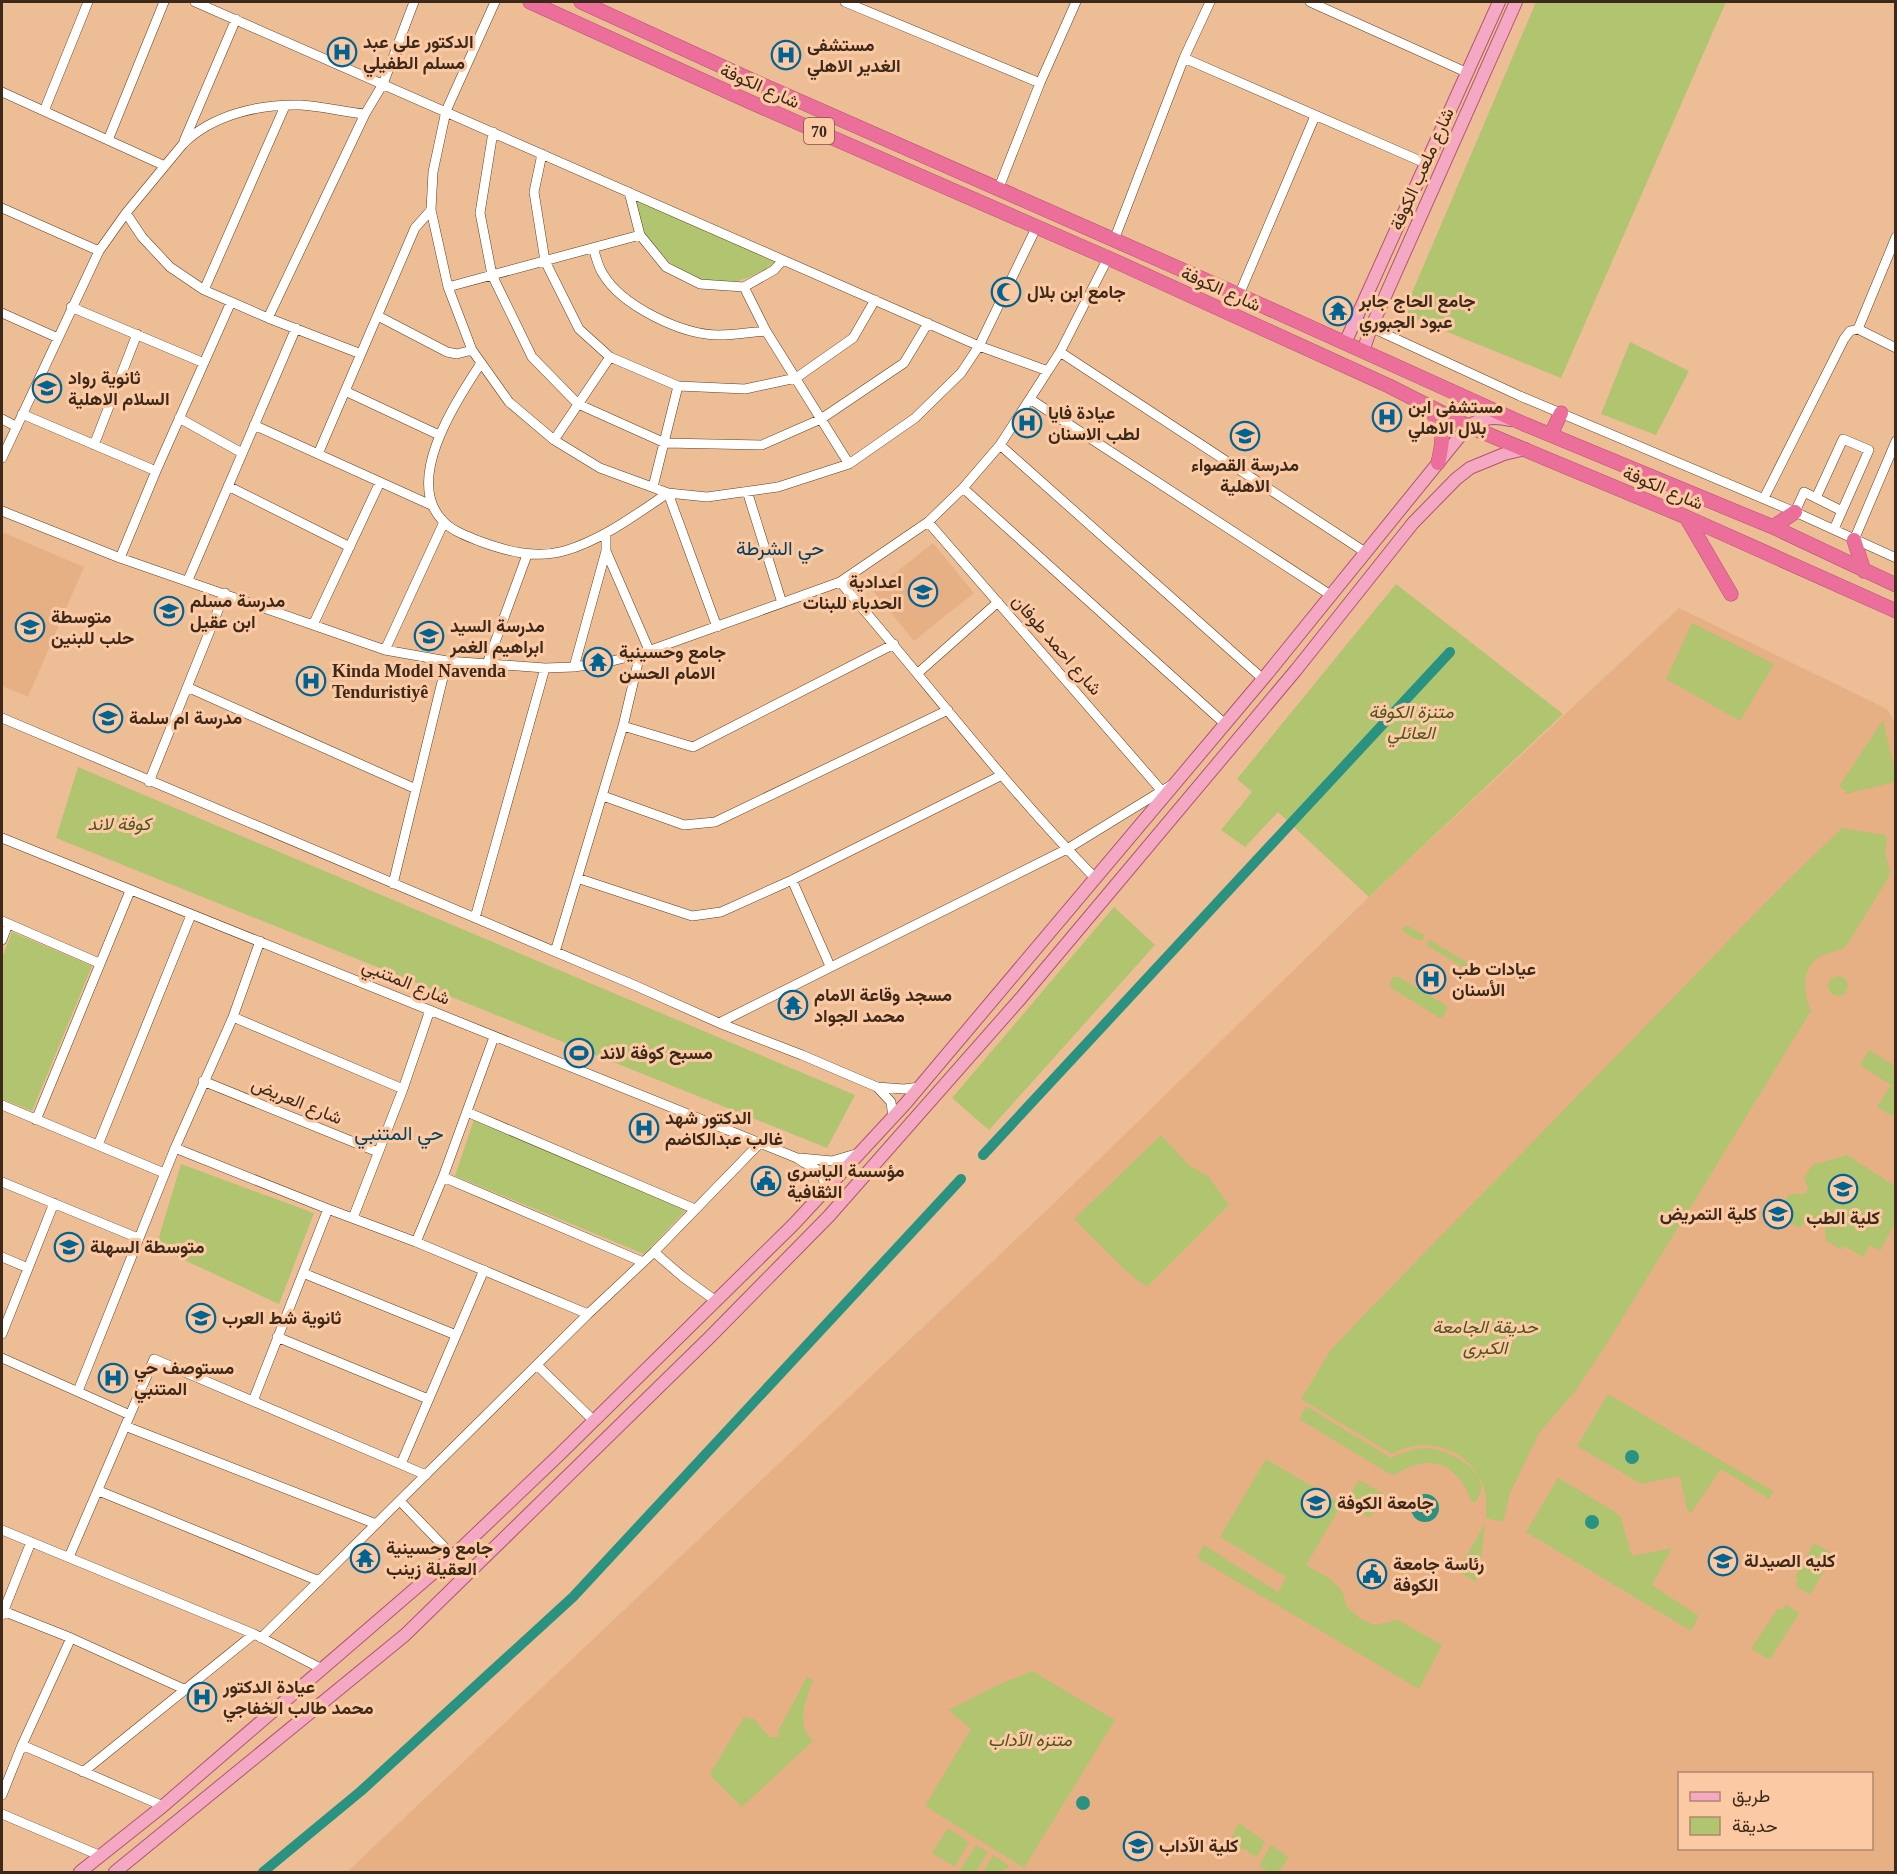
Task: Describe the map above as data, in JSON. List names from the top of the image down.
{
  "streets": {
    "highway": ["شارع الكوفة", "70"],
    "main road": ["شارع ملعب الكوفة"],
    "street": ["شارع احمد طوفان", "شارع المتنبي", "شارع العريض"]
  },
  "crossings": [
    ["شارع الكوفة", "شارع ملعب الكوفة"]
  ],
  "districts": ["حي الشرطة", "حي المتنبي"],
  "parks": [
    "متنزة الكوفة العائلي",
    "كوفة لاند",
    "حديقة الجامعة الكبرى",
    "متنزه الآداب"
  ],
  "places": {
    "hospital": [
      "الدكتور علي عبد مسلم الطفيلي",
      "مستشفى الغدير الاهلي",
      "مستشفى ابن بلال الاهلي",
      "عيادة فايا لطب الاسنان",
      "Kinda Model Navenda Tenduristiyê",
      "عيادات طب الأسنان",
      "الدكتور شهد غالب عبدالكاضم",
      "مستوصف حي المتنبي",
      "عيادة الدكتور محمد طالب الخفاجي"
    ],
    "mosque": ["جامع ابن بلال"],
    "temple": [
      "جامع الحاج جابر عبود الجبوري",
      "جامع وحسينية الامام الحسن",
      "مسجد وقاعة الامام محمد الجواد",
      "جامع وحسينية العقيلة زينب"
    ],
    "school or university": [
      "ثانوية رواد السلام الاهلية",
      "مدرسة القصواء الاهلية",
      "اعدادية الحدباء للبنات",
      "مدرسة مسلم ابن عقيل",
      "متوسطة حلب للبنين",
      "مدرسة السيد ابراهيم الغمر",
      "مدرسة ام سلمة",
      "كلية الطب",
      "كلية التمريض",
      "متوسطة السهلة",
      "ثانوية شط العرب",
      "جامعة الكوفة",
      "كليه الصيدلة",
      "كلية الآداب"
    ],
    "sports": ["مسبح كوفة لاند"],
    "public building": ["مؤسسة الياسري الثقافية", "رئاسة جامعة الكوفة"]
  },
  "legend": ["طريق", "حديقة"]
}
